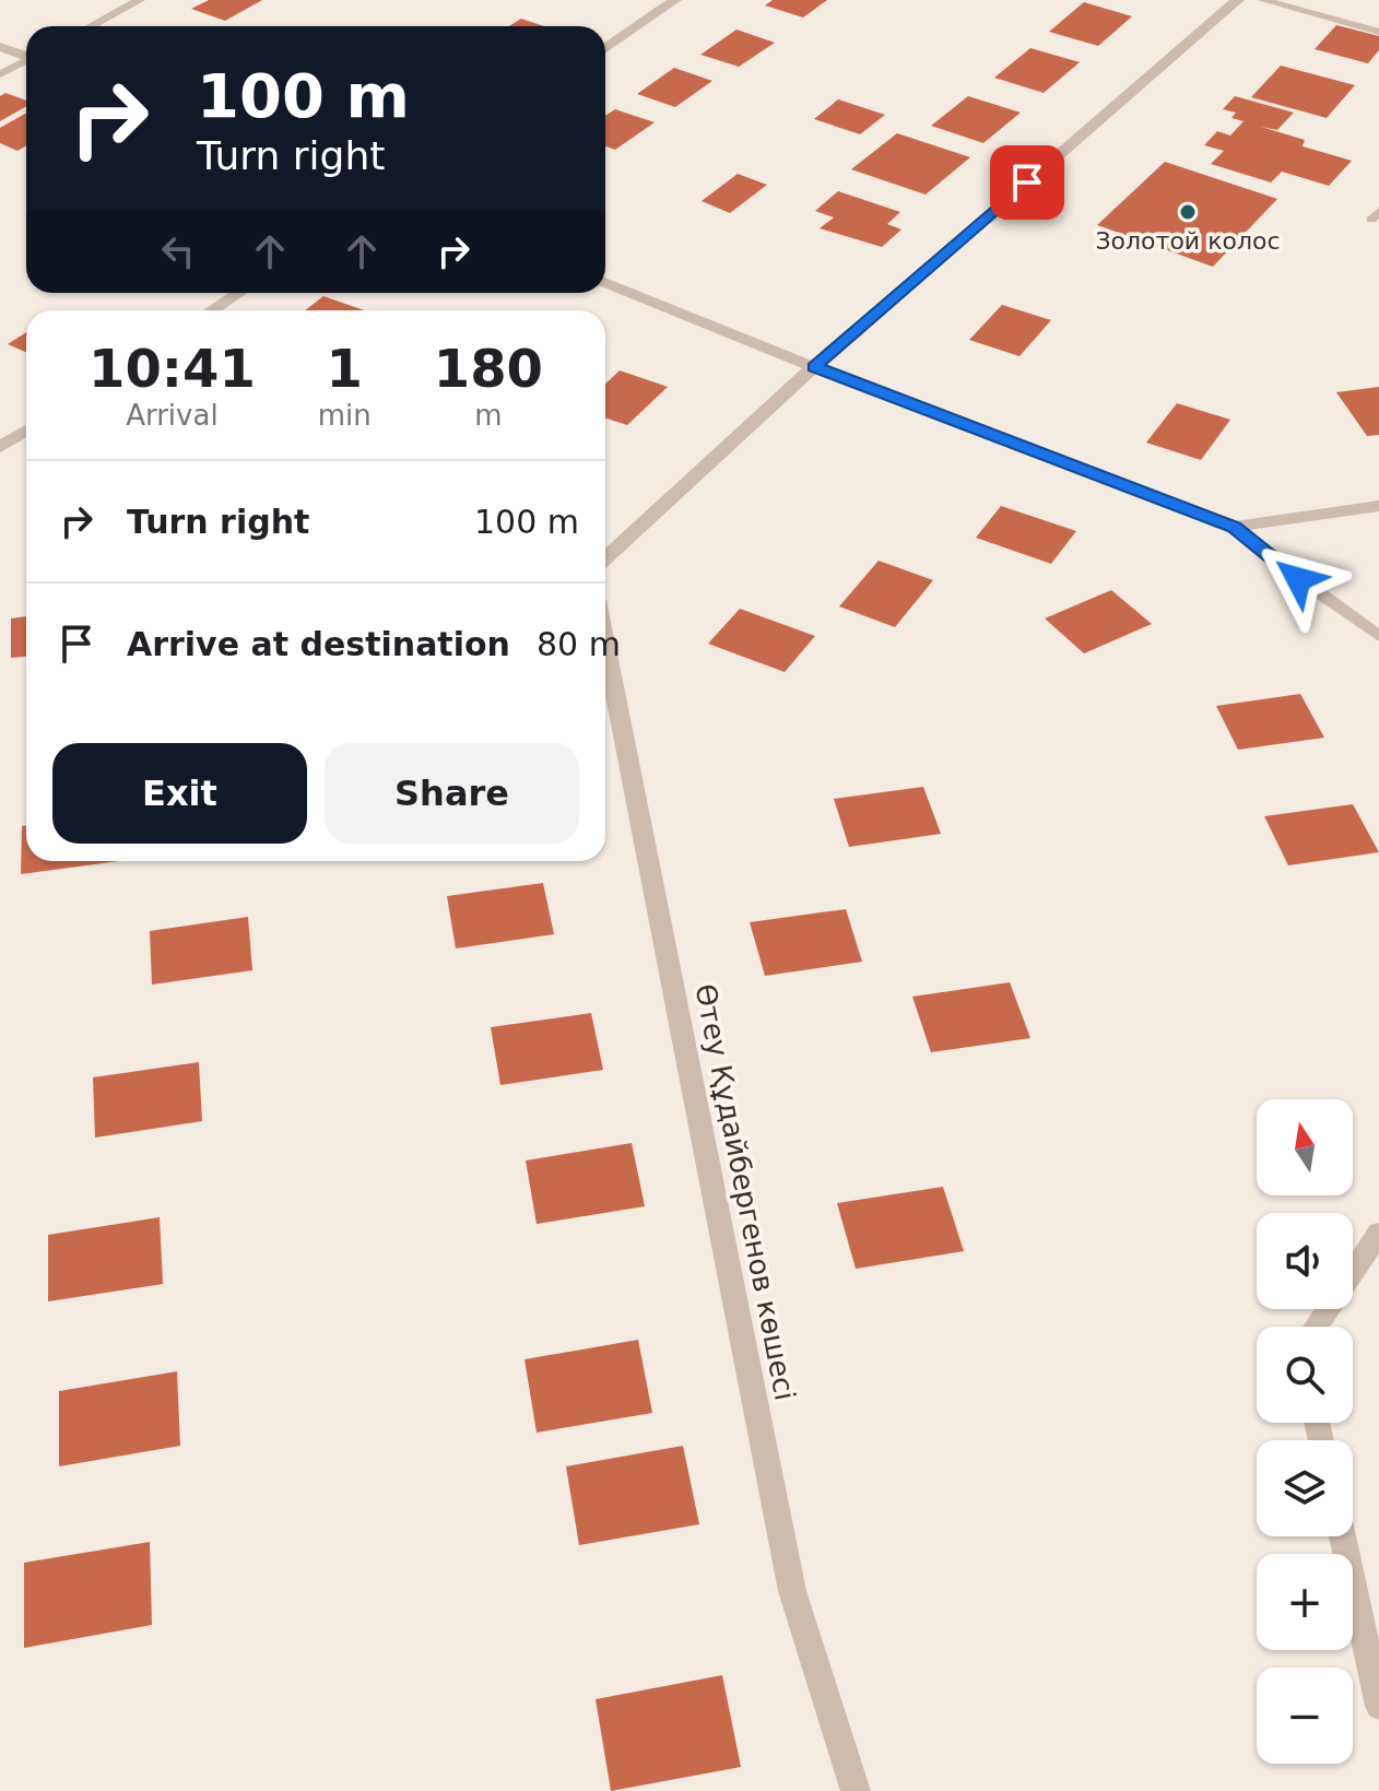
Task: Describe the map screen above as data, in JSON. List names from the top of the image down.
{
  "streets": {
    "street": ["Өтеу Құдайбергенов көшесі"]
  },
  "places": ["Золотой колос"],
  "north": "top",
  "page": {
    "turn": ["100 m", "Turn right"],
    "eta": [
      "10:41",
      "Arrival",
      "1",
      "min",
      "180",
      "m"
    ],
    "list": [
      {
        "name": "Turn right",
        "value": "100 m"
      },
      {
        "name": "Arrive at destination",
        "value": "80 m"
      }
    ],
    "buttons": ["Exit", "Share"],
    "map_buttons": ["+", "−"]
  }
}
